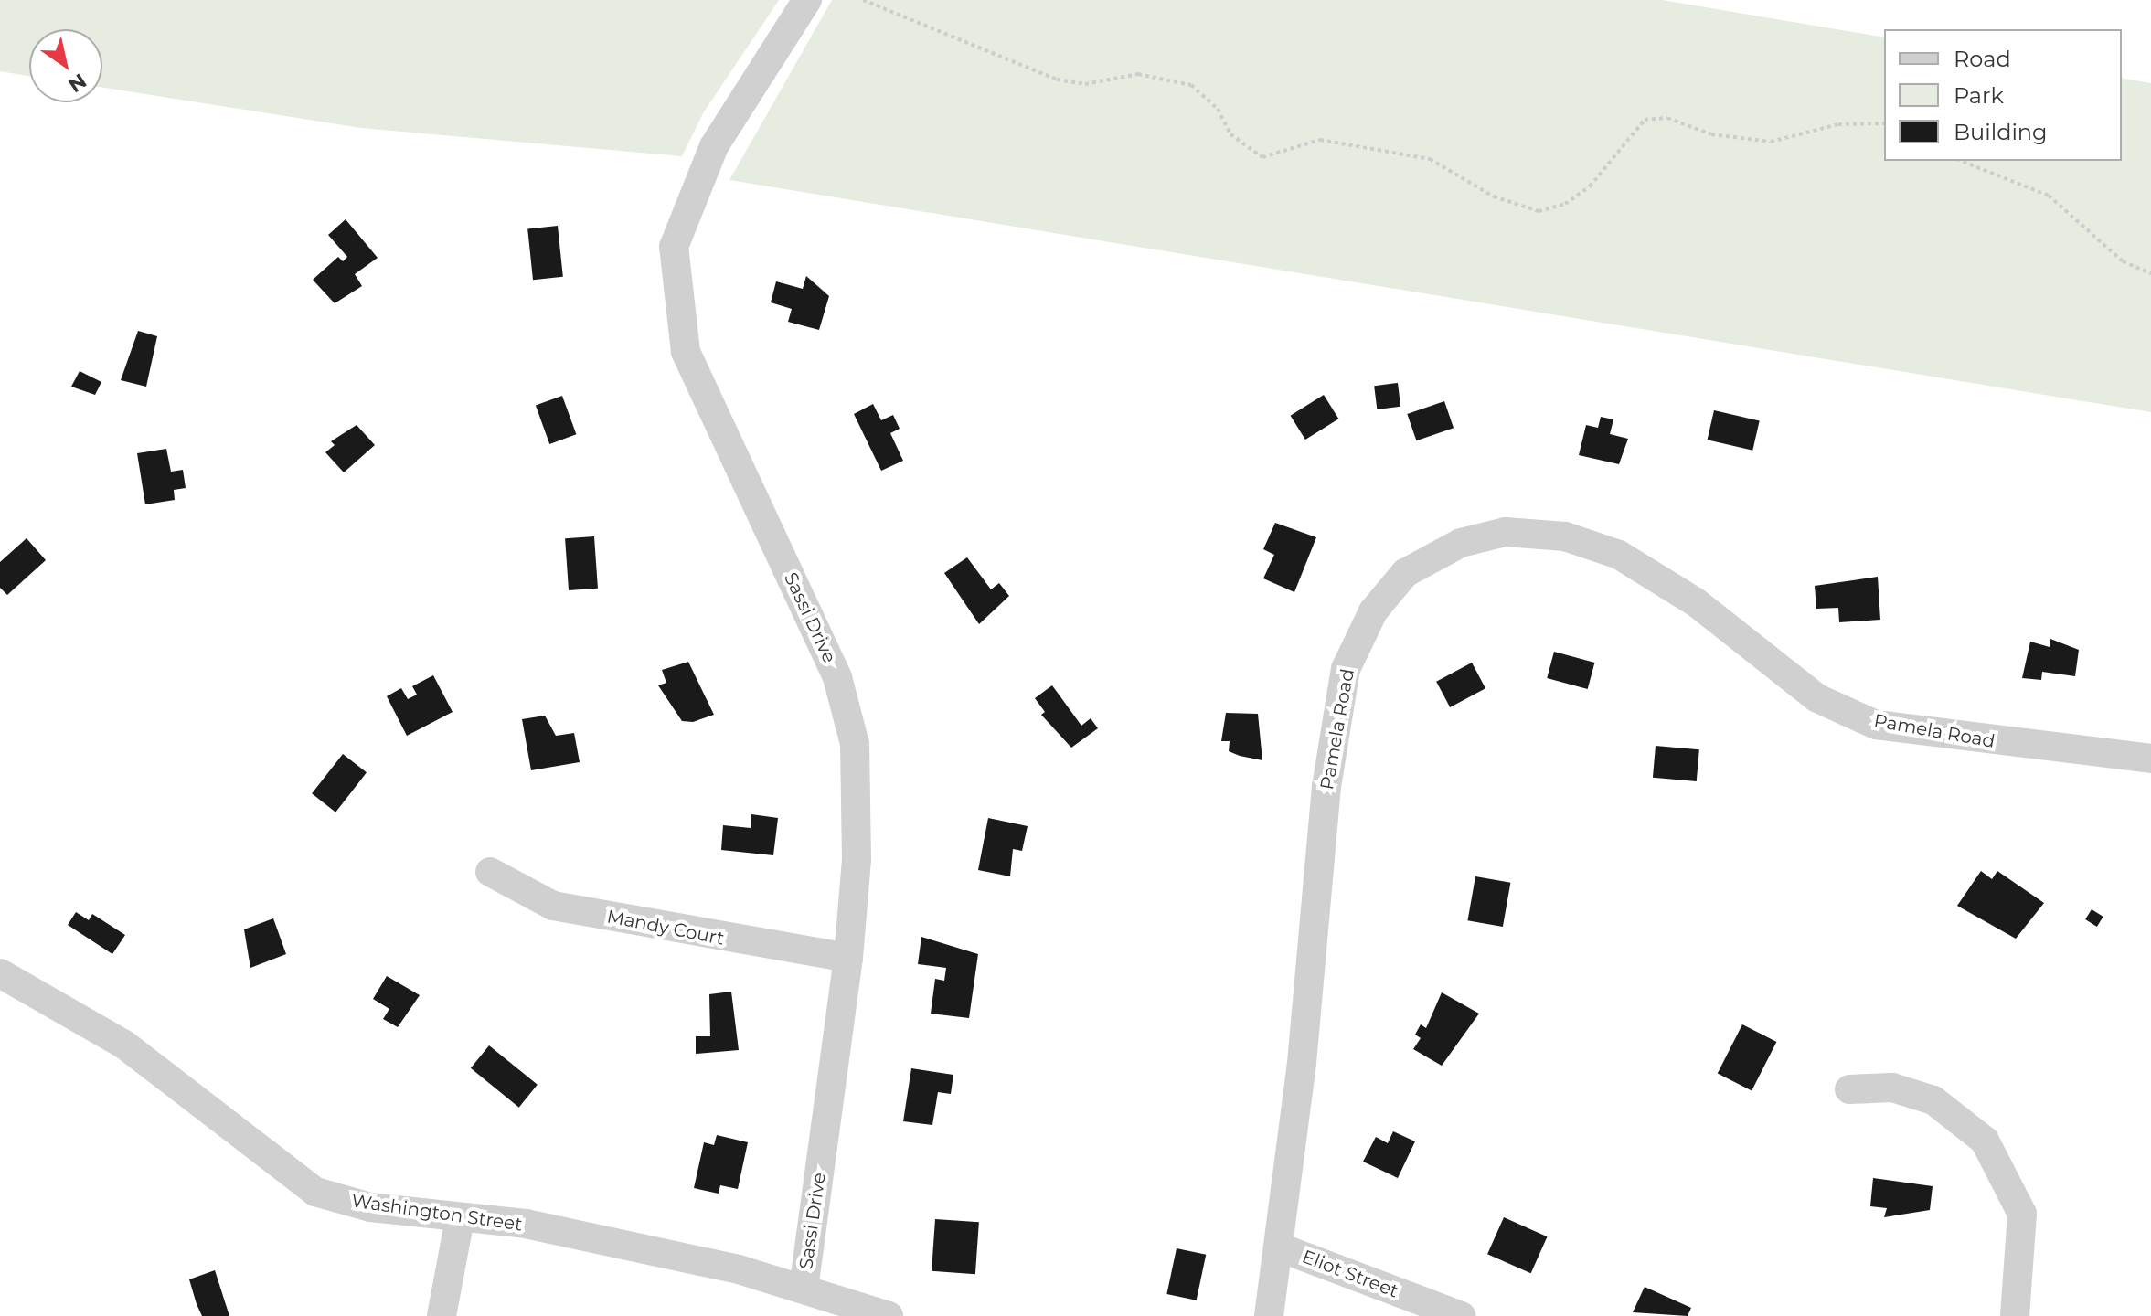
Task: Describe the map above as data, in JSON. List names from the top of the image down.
{
  "streets": {
    "street": [
      "Sassi Drive",
      "Pamela Road",
      "Mandy Court",
      "Washington Street",
      "Eliot Street"
    ]
  },
  "crossings": [
    ["Sassi Drive", "Mandy Court"],
    ["Sassi Drive", "Washington Street"],
    ["Pamela Road", "Eliot Street"]
  ],
  "legend": ["Road", "Park", "Building"],
  "north": "bottom right"
}
